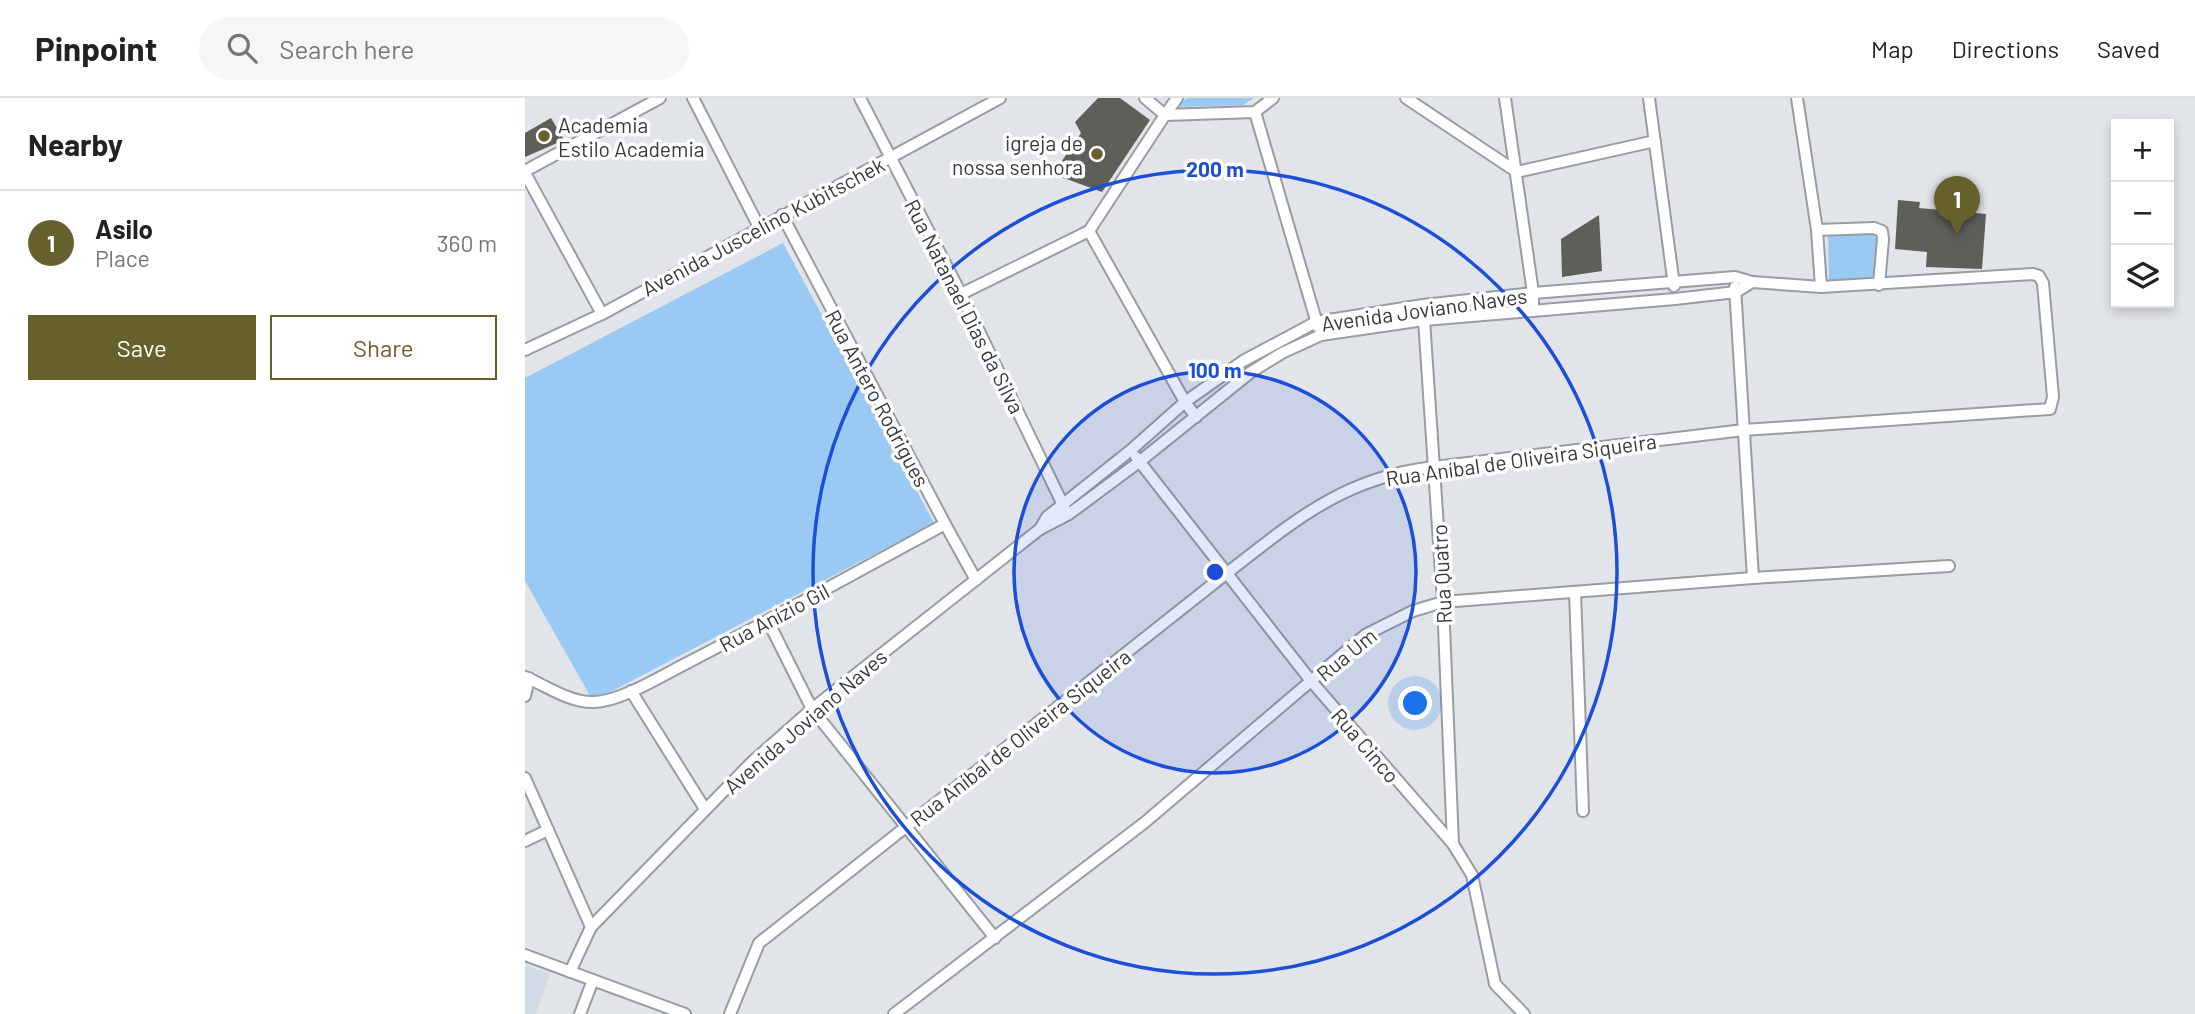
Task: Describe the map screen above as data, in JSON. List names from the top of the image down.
{
  "streets": {
    "street": [
      "Avenida Juscelino Kubitschek",
      "Rua Natanael Dias da Silva",
      "Avenida Joviano Naves",
      "Rua Antero Rodrigues",
      "Rua Aníbal de Oliveira Siqueira",
      "Rua Quatro",
      "Rua Anízio Gil",
      "Rua Um",
      "Rua Cinco"
    ]
  },
  "crossings": [
    ["Avenida Juscelino Kubitschek", "Rua Natanael Dias da Silva"],
    ["Avenida Juscelino Kubitschek", "Rua Antero Rodrigues"],
    ["Rua Natanael Dias da Silva", "Avenida Joviano Naves"],
    ["Avenida Joviano Naves", "Rua Antero Rodrigues"],
    ["Avenida Joviano Naves", "Rua Aníbal de Oliveira Siqueira"],
    ["Avenida Joviano Naves", "Rua Quatro"],
    ["Avenida Joviano Naves", "Rua Cinco"],
    ["Rua Antero Rodrigues", "Rua Anízio Gil"],
    ["Rua Aníbal de Oliveira Siqueira", "Rua Quatro"],
    ["Rua Aníbal de Oliveira Siqueira", "Rua Cinco"],
    ["Rua Quatro", "Rua Um"],
    ["Rua Quatro", "Rua Cinco"],
    ["Rua Um", "Rua Cinco"]
  ],
  "places": ["Academia Estilo Academia", "igreja de nossa senhora"],
  "page": {
    "header": "Pinpoint",
    "search": "Search here",
    "nav": ["Map", "Directions", "Saved"],
    "heading": "Nearby",
    "map_buttons": ["+", "−"],
    "pins": "1",
    "list": [
      {
        "mark": "1",
        "name": "Asilo",
        "note": "Place",
        "value": "360 m"
      }
    ],
    "buttons": ["Save", "Share"]
  },
  "rings": ["200 m", "100 m"]
}
